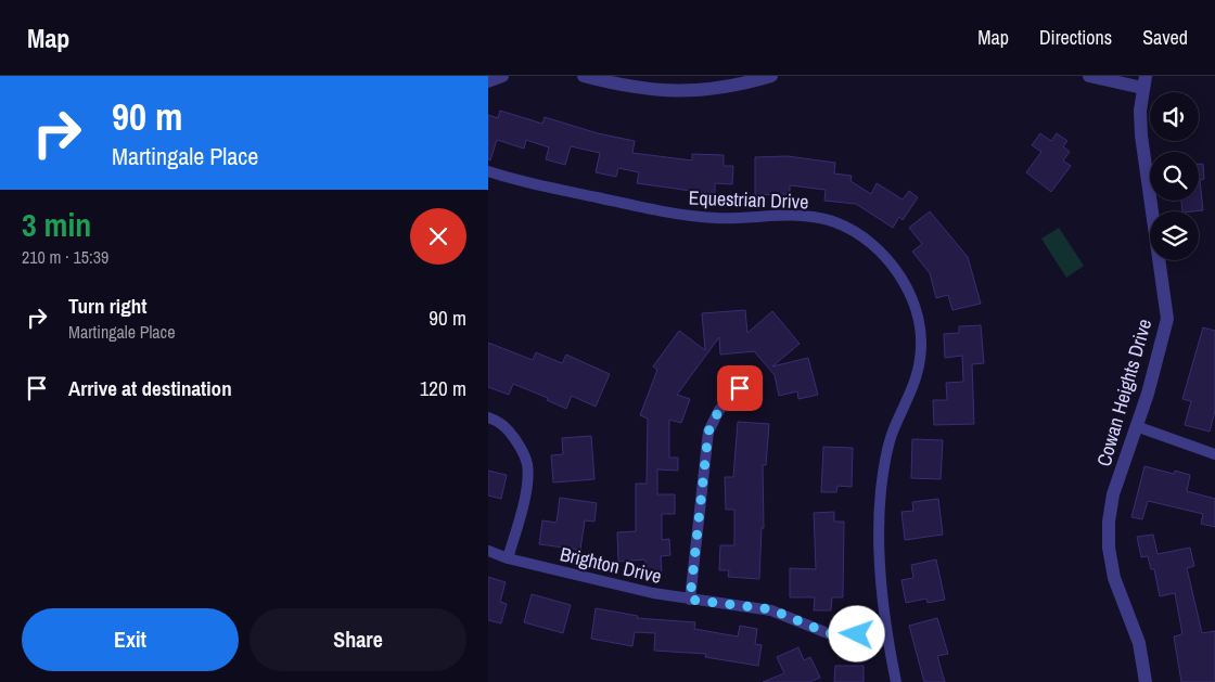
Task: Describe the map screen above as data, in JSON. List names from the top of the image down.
{
  "streets": {
    "street": ["Equestrian Drive", "Cowan Heights Drive", "Brighton Drive"]
  },
  "crossings": [
    ["Equestrian Drive", "Brighton Drive"]
  ],
  "page": {
    "header": "Map",
    "nav": ["Map", "Directions", "Saved"],
    "turn": ["90 m", "Martingale Place"],
    "heading": ["3 min", "210 m · 15:39"],
    "list": [
      {
        "name": "Turn right",
        "note": "Martingale Place",
        "value": "90 m"
      },
      {
        "name": "Arrive at destination",
        "value": "120 m"
      }
    ],
    "buttons": ["Exit", "Share"]
  }
}
